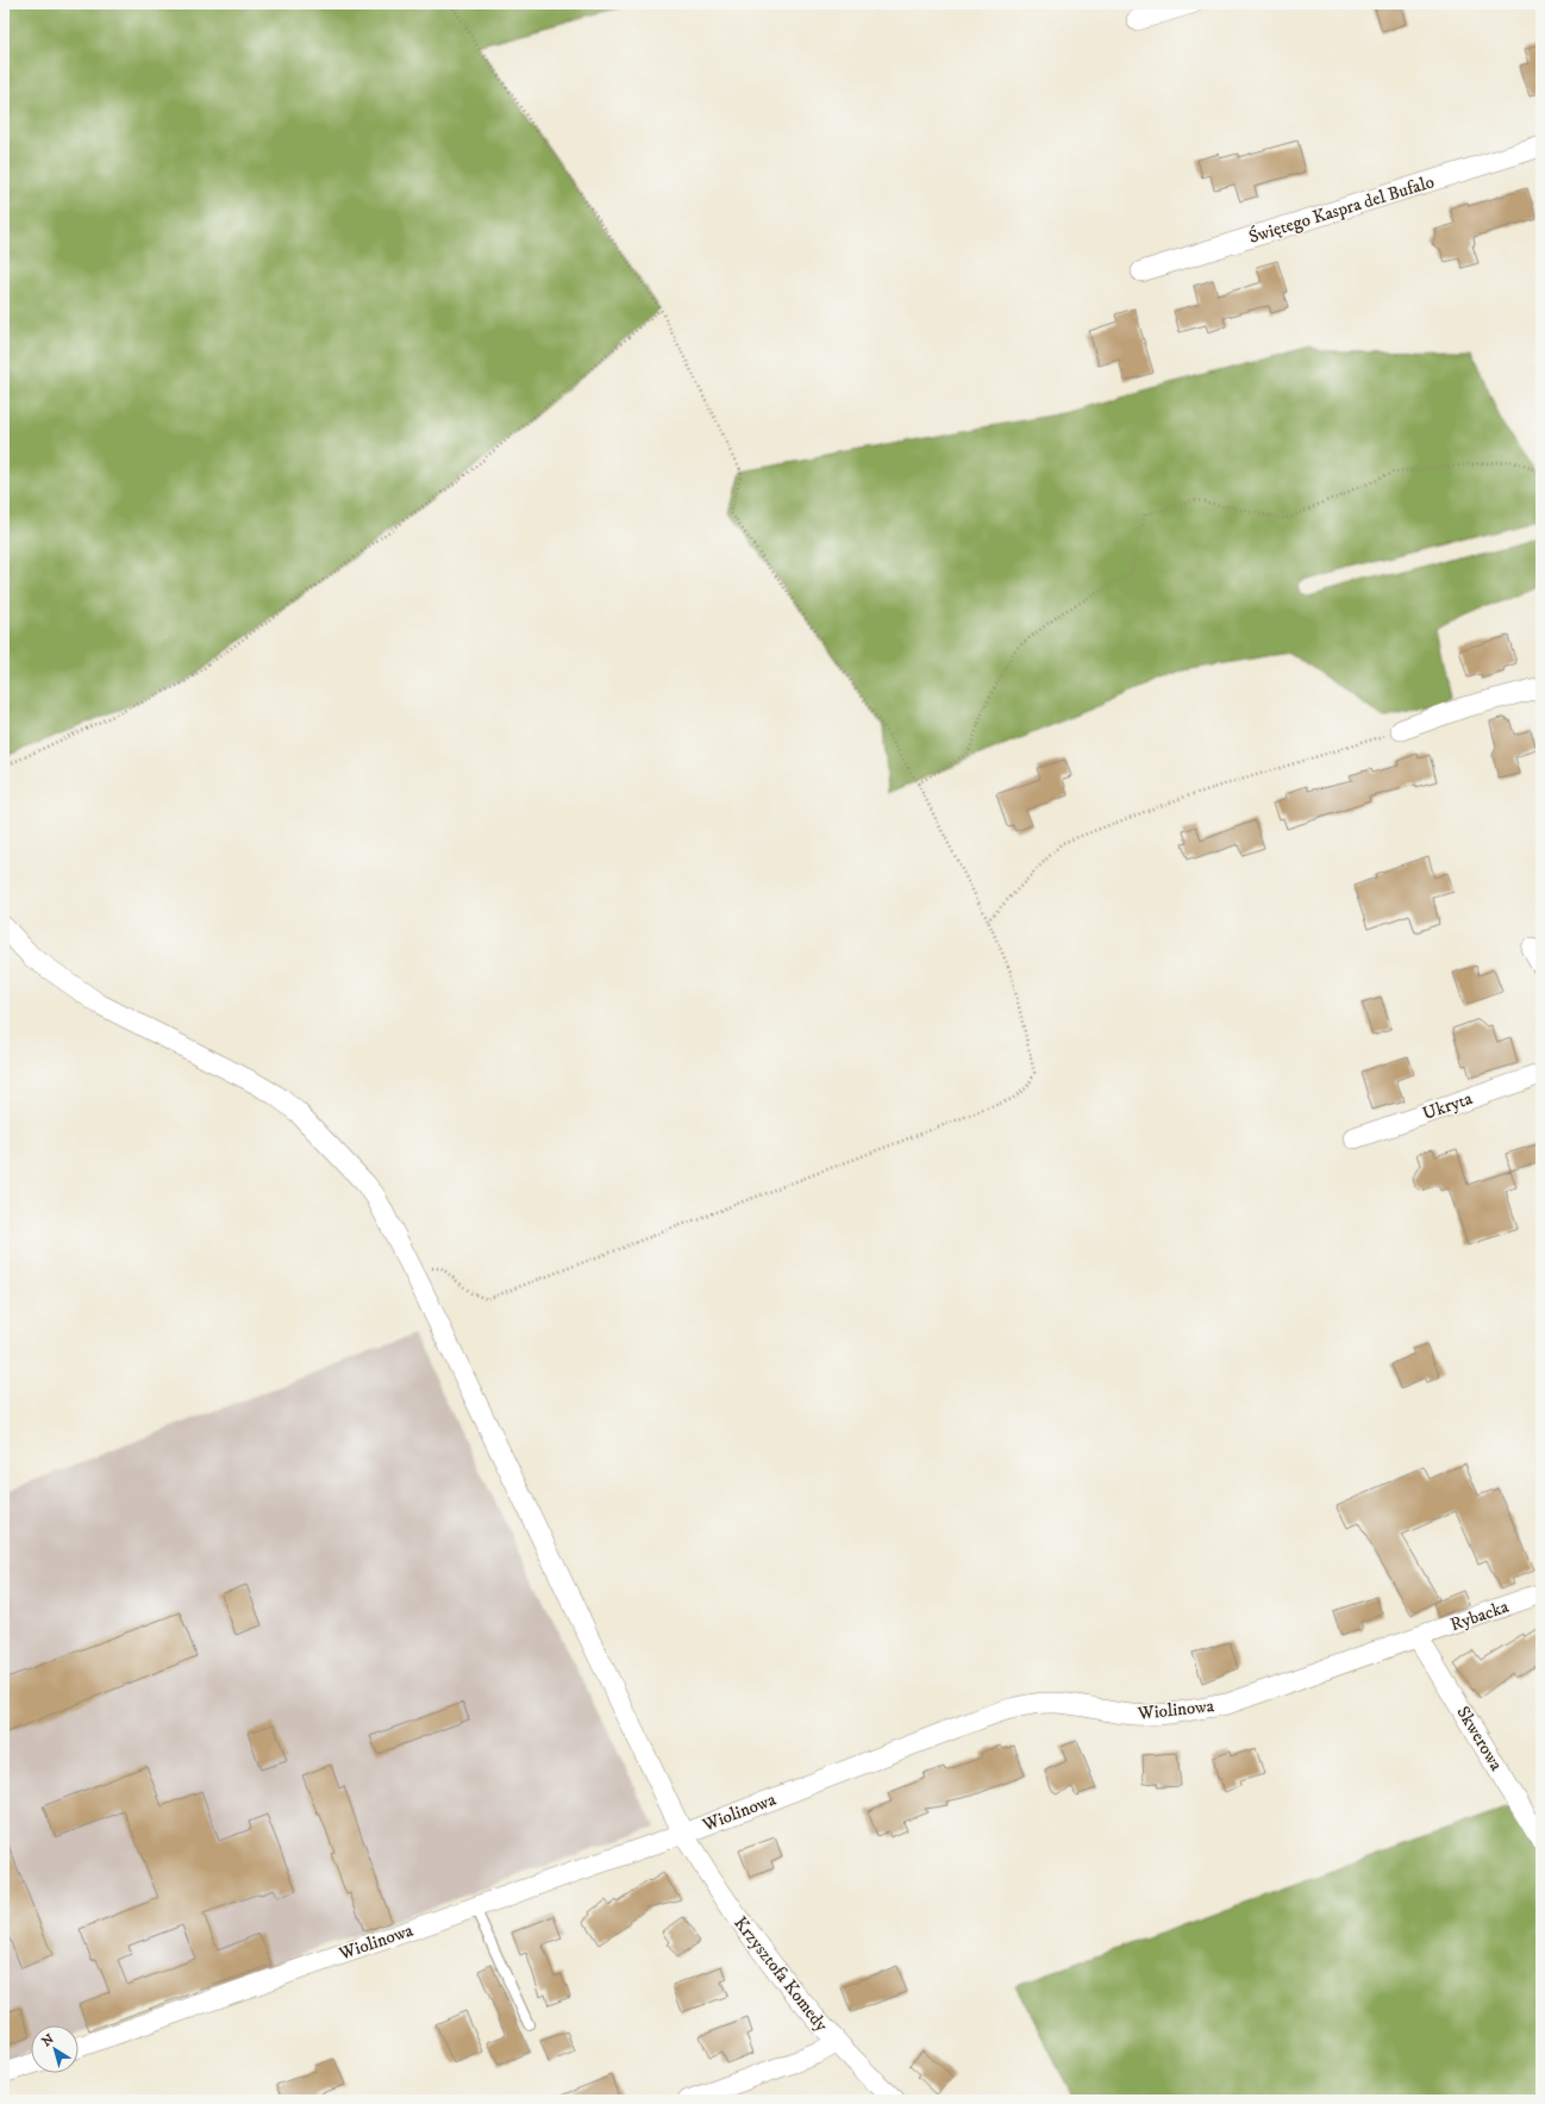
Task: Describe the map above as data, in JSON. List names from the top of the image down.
{
  "streets": {
    "street": [
      "Świętego Kaspra del Bufalo",
      "Ukryta",
      "Rybacka",
      "Wiolinowa",
      "Skwerowa",
      "Krzysztofa Komedy"
    ]
  },
  "crossings": [
    ["Rybacka", "Wiolinowa"],
    ["Rybacka", "Skwerowa"],
    ["Wiolinowa", "Skwerowa"],
    ["Wiolinowa", "Krzysztofa Komedy"]
  ],
  "north": "top left"
}
